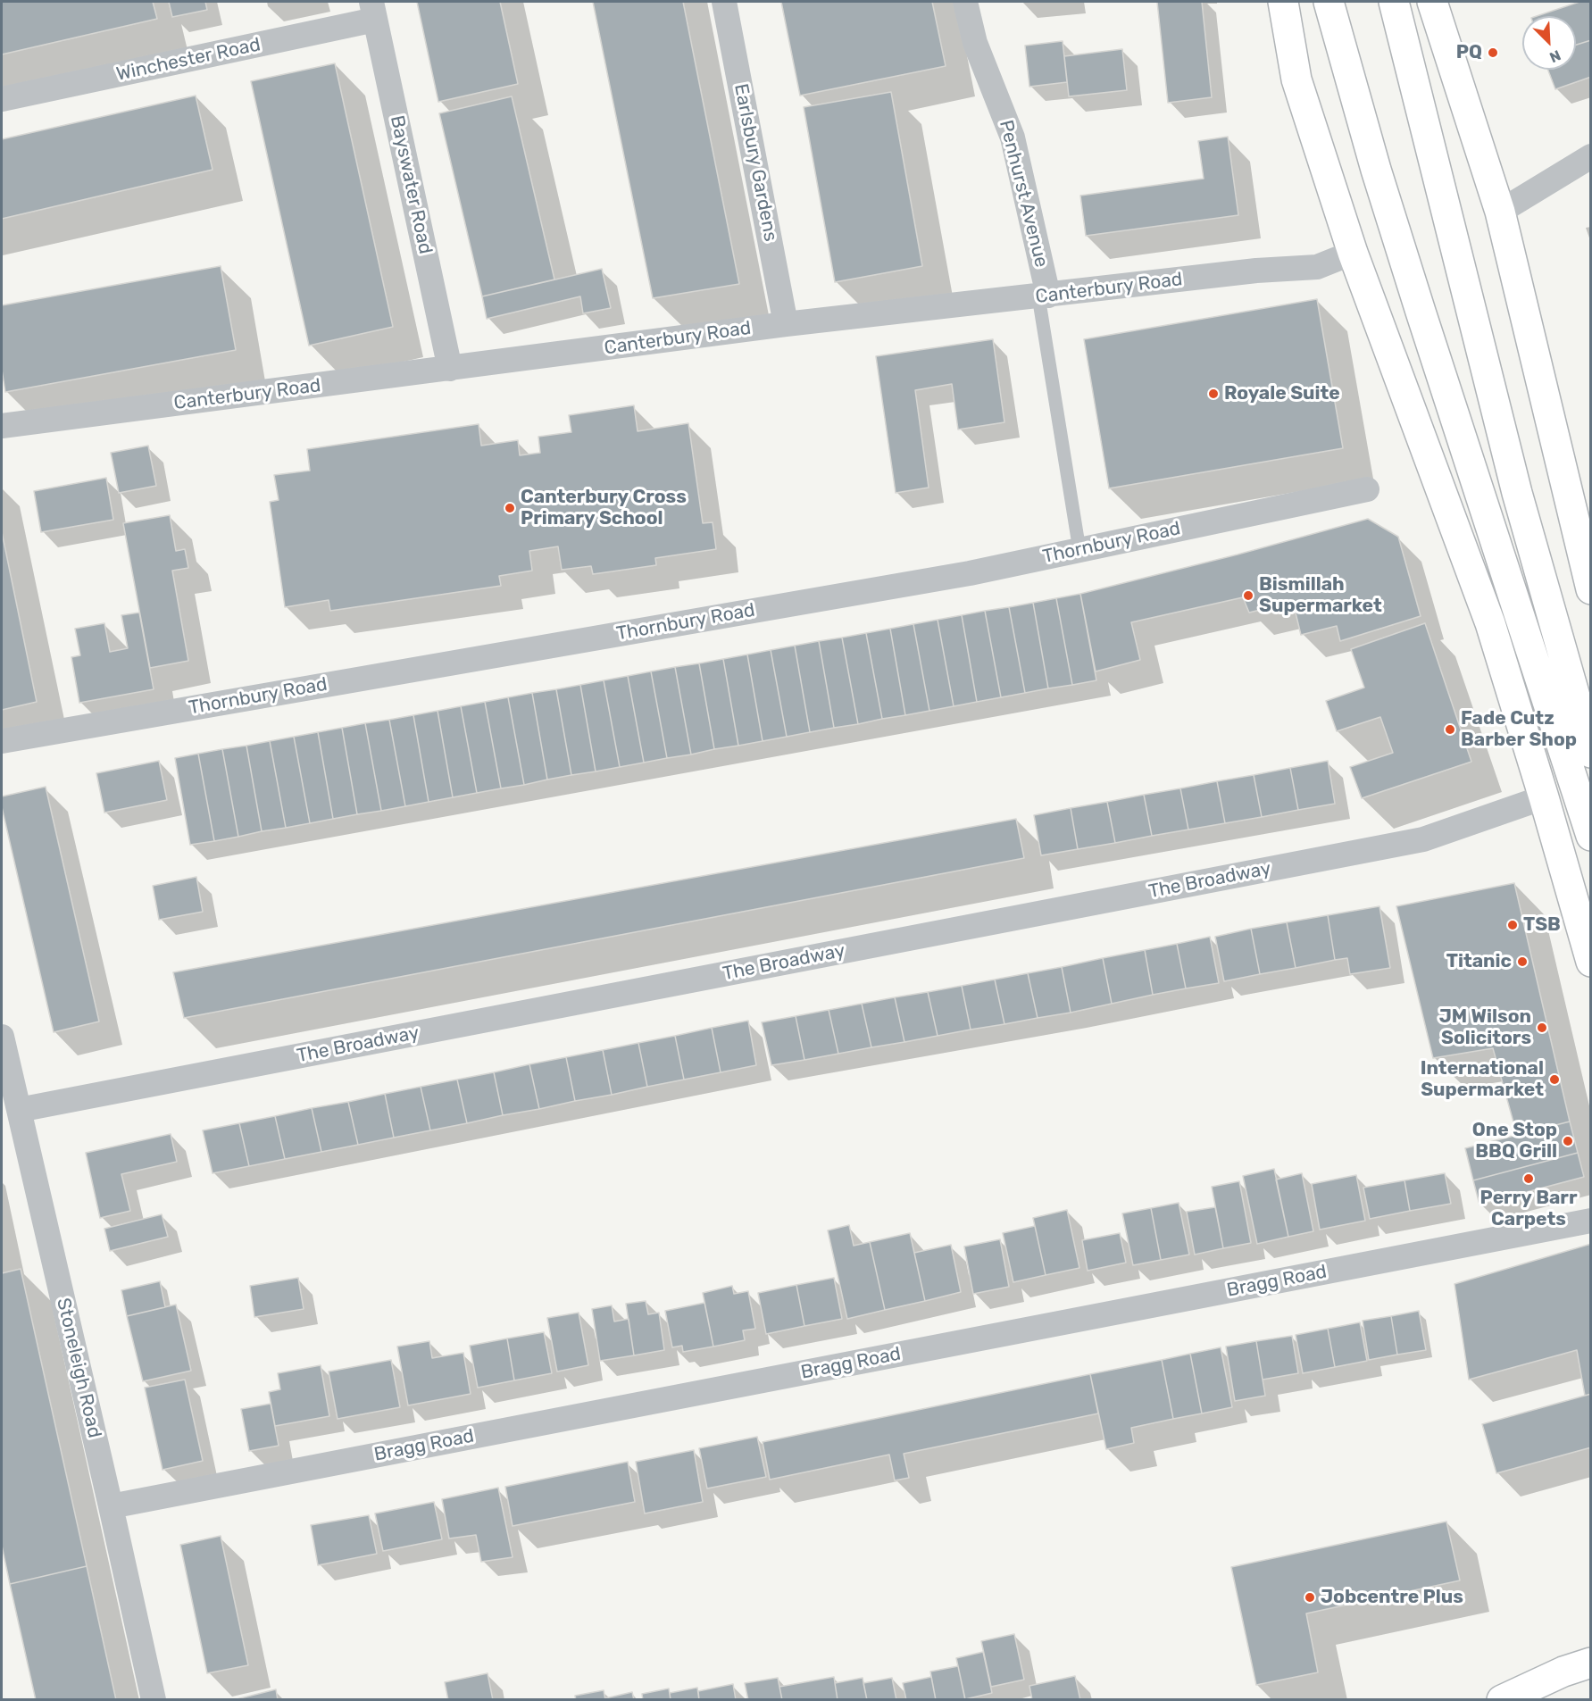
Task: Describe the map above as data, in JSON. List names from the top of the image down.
{
  "streets": {
    "street": [
      "Winchester Road",
      "Earlsbury Gardens",
      "Bayswater Road",
      "Penhurst Avenue",
      "Canterbury Road",
      "Thornbury Road",
      "The Broadway",
      "Bragg Road",
      "Stoneleigh Road"
    ]
  },
  "crossings": [
    ["Winchester Road", "Bayswater Road"],
    ["Earlsbury Gardens", "Canterbury Road"],
    ["Bayswater Road", "Canterbury Road"],
    ["Penhurst Avenue", "Canterbury Road"],
    ["The Broadway", "Stoneleigh Road"],
    ["Bragg Road", "Stoneleigh Road"]
  ],
  "places": [
    "PQ",
    "Royale Suite",
    "Canterbury Cross Primary School",
    "Bismillah Supermarket",
    "Fade Cutz Barber Shop",
    "TSB",
    "Titanic",
    "JM Wilson Solicitors",
    "International Supermarket",
    "One Stop BBQ Grill",
    "Perry Barr Carpets",
    "Jobcentre Plus"
  ],
  "north": "bottom right"
}
